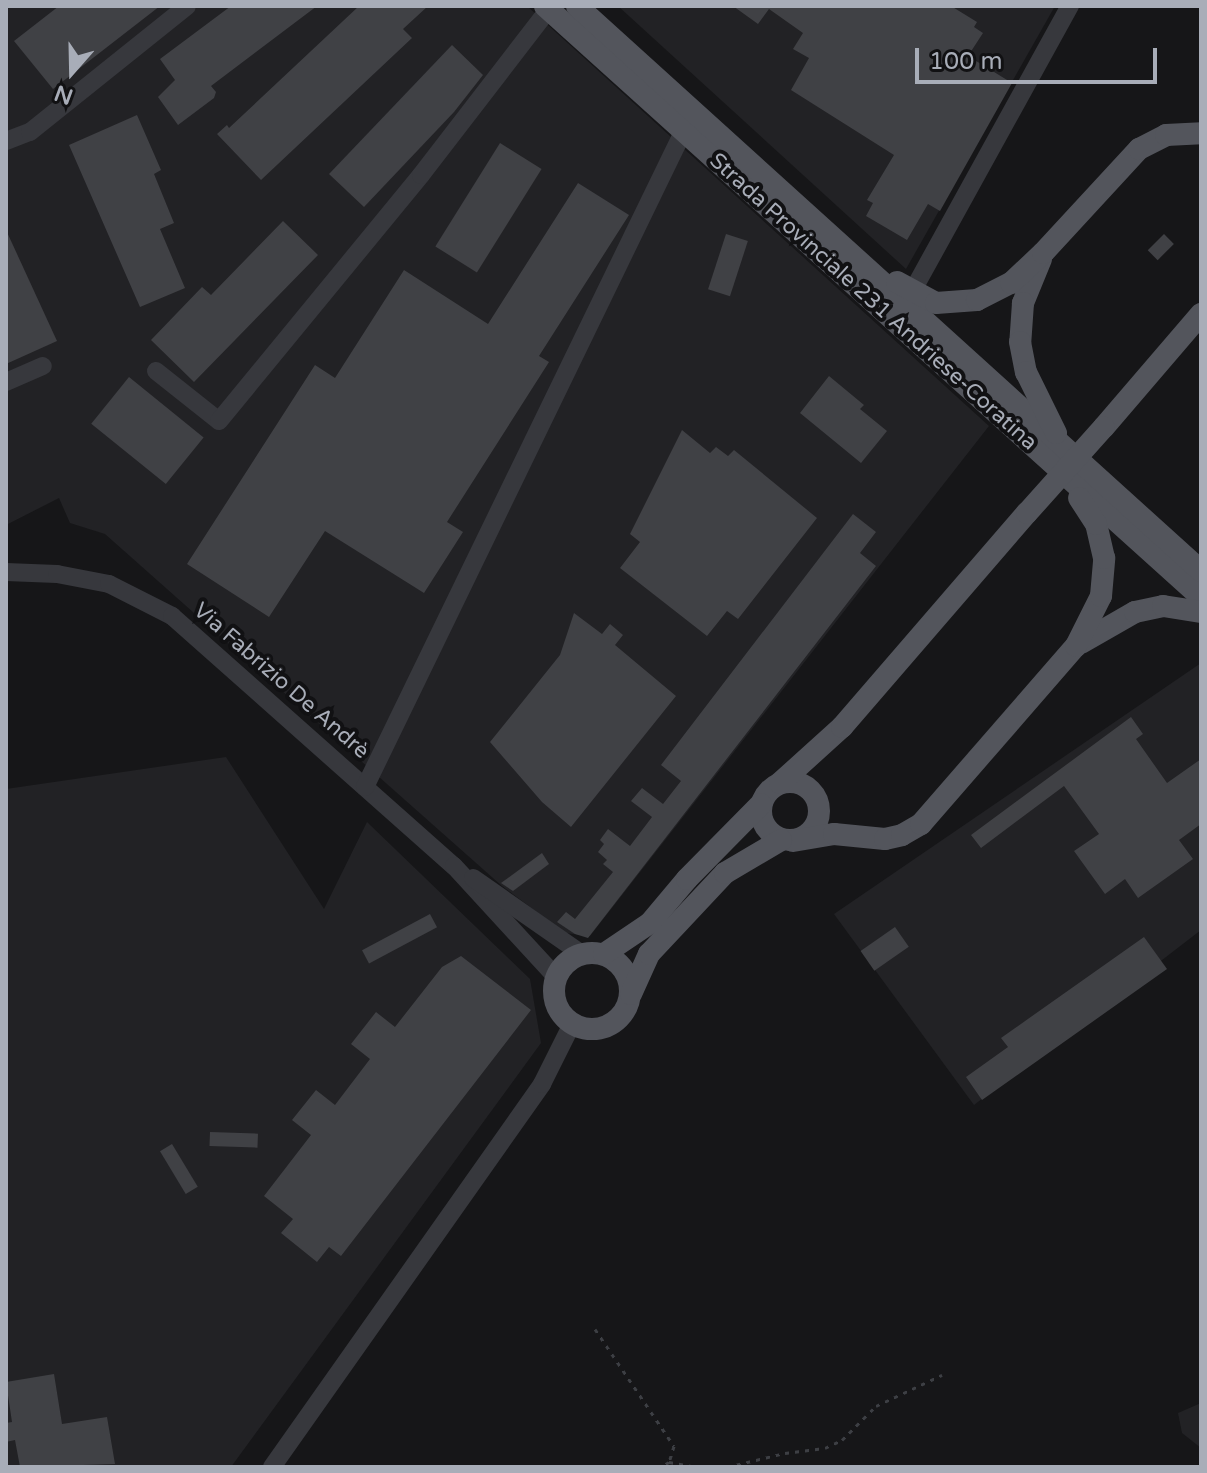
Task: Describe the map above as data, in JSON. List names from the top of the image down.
{
  "streets": {
    "main road": ["Strada Provinciale 231 Andriese-Coratina"],
    "street": ["Via Fabrizio De Andrè"]
  },
  "scale_bar": "100 m",
  "north": "bottom"
}
